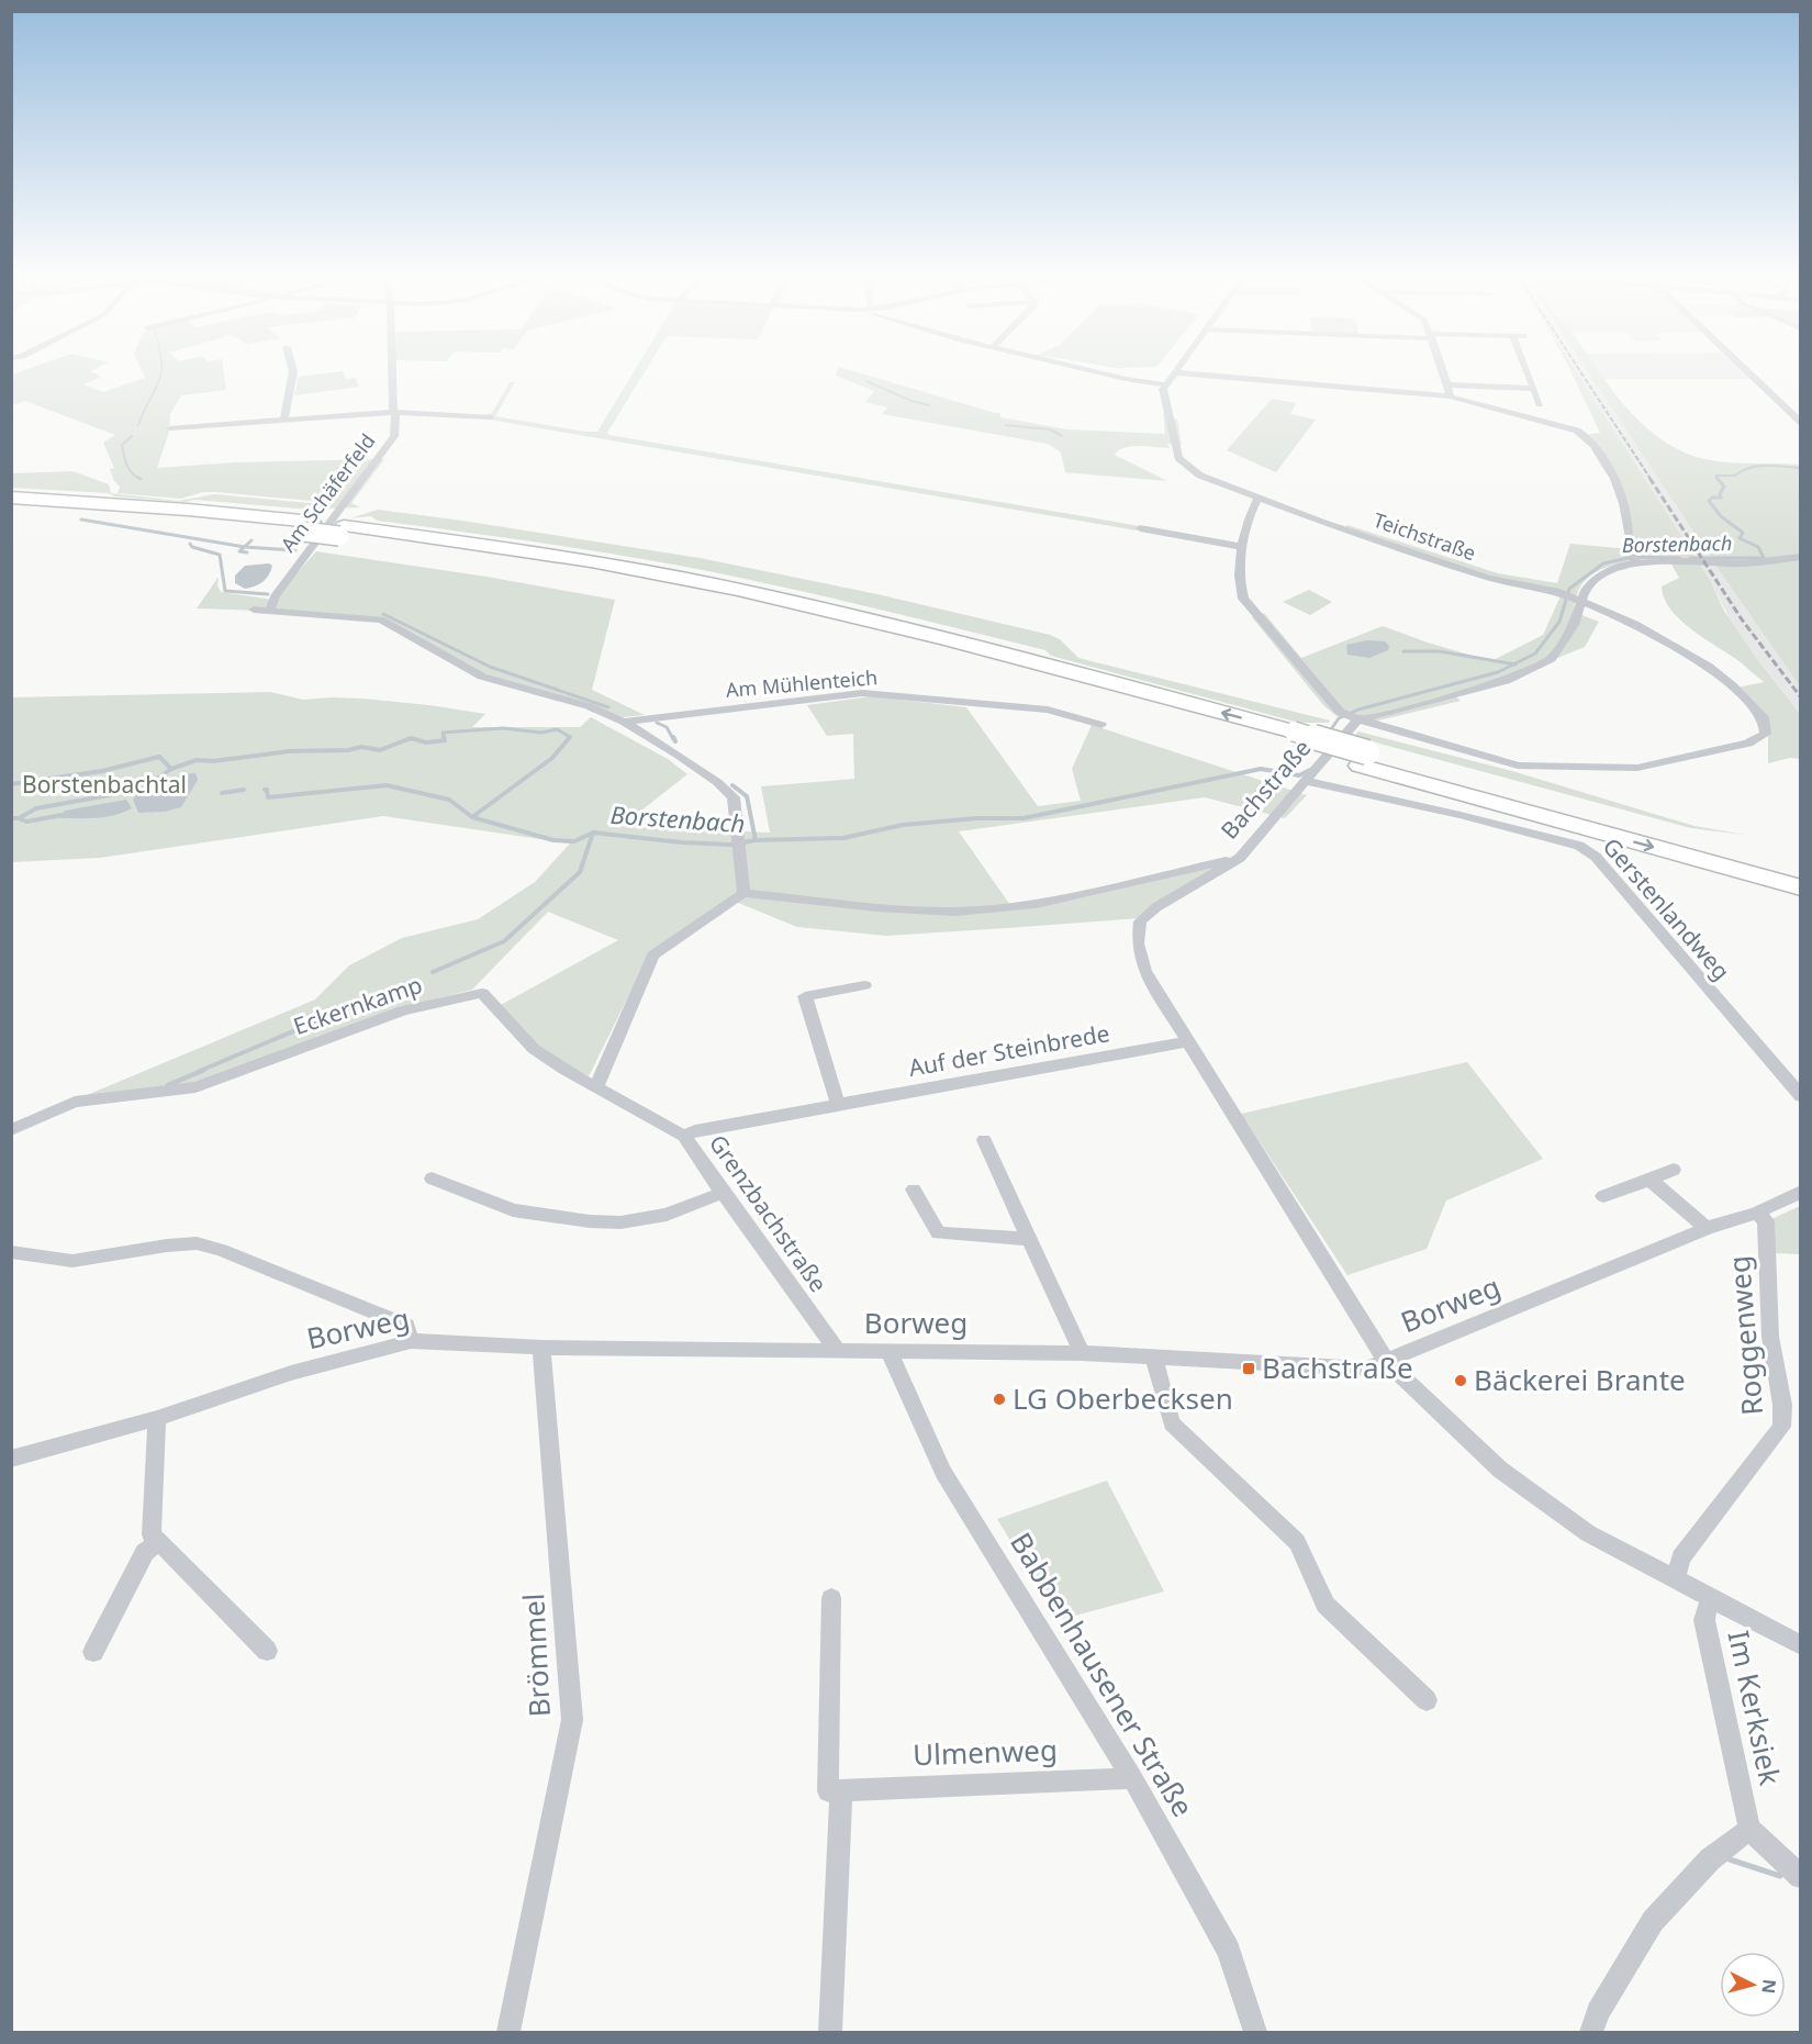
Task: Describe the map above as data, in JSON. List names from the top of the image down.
{
  "streets": {
    "street": [
      "Am Schäferfeld",
      "Teichstraße",
      "Am Mühlenteich",
      "Bachstraße",
      "Gerstenlandweg",
      "Eckernkamp",
      "Auf der Steinbrede",
      "Grenzbachstraße",
      "Borweg",
      "Roggenweg",
      "Brömmel",
      "Babbenhausener Straße",
      "Im Kerksiek",
      "Ulmenweg"
    ]
  },
  "crossings": [
    ["Teichstraße", "Bachstraße"],
    ["Bachstraße", "Gerstenlandweg"],
    ["Bachstraße", "Auf der Steinbrede"],
    ["Bachstraße", "Borweg"],
    ["Bachstraße", "Roggenweg"],
    ["Bachstraße", "Im Kerksiek"],
    ["Eckernkamp", "Auf der Steinbrede"],
    ["Eckernkamp", "Grenzbachstraße"],
    ["Auf der Steinbrede", "Grenzbachstraße"],
    ["Grenzbachstraße", "Borweg"],
    ["Borweg", "Roggenweg"],
    ["Borweg", "Brömmel"],
    ["Borweg", "Babbenhausener Straße"],
    ["Babbenhausener Straße", "Ulmenweg"]
  ],
  "water": ["Borstenbach"],
  "parks": ["Borstenbachtal"],
  "places": {
    "transit": ["Bachstraße"],
    "other": ["Bäckerei Brante", "LG Oberbecksen"]
  },
  "north": "right"
}
